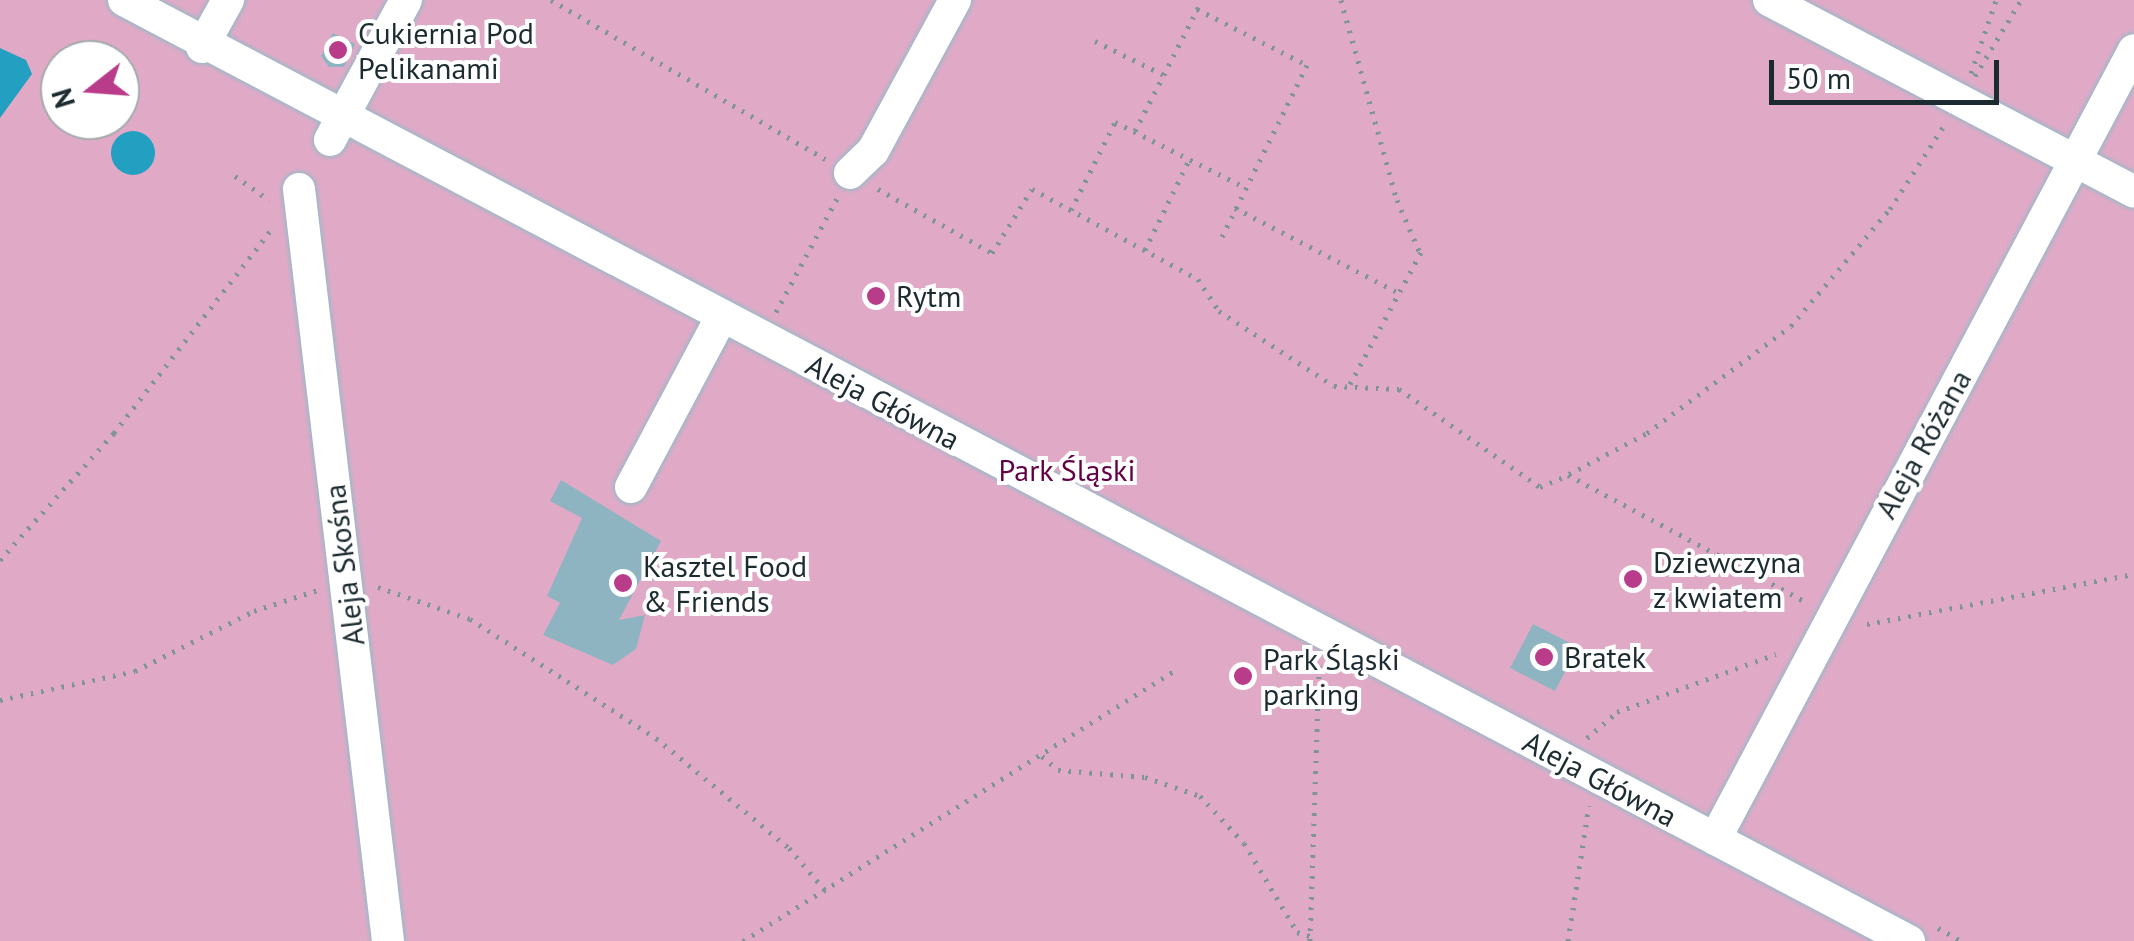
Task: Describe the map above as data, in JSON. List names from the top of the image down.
{
  "streets": {
    "street": ["Aleja Główna", "Aleja Różana", "Aleja Skośna"]
  },
  "crossings": [
    ["Aleja Główna", "Aleja Różana"]
  ],
  "parks": ["Park Śląski"],
  "places": [
    "Cukiernia Pod Pelikanami",
    "Rytm",
    "Dziewczyna z kwiatem",
    "Kasztel Food & Friends",
    "Bratek",
    "Park Śląski parking"
  ],
  "scale_bar": "50 m",
  "north": "left"
}
